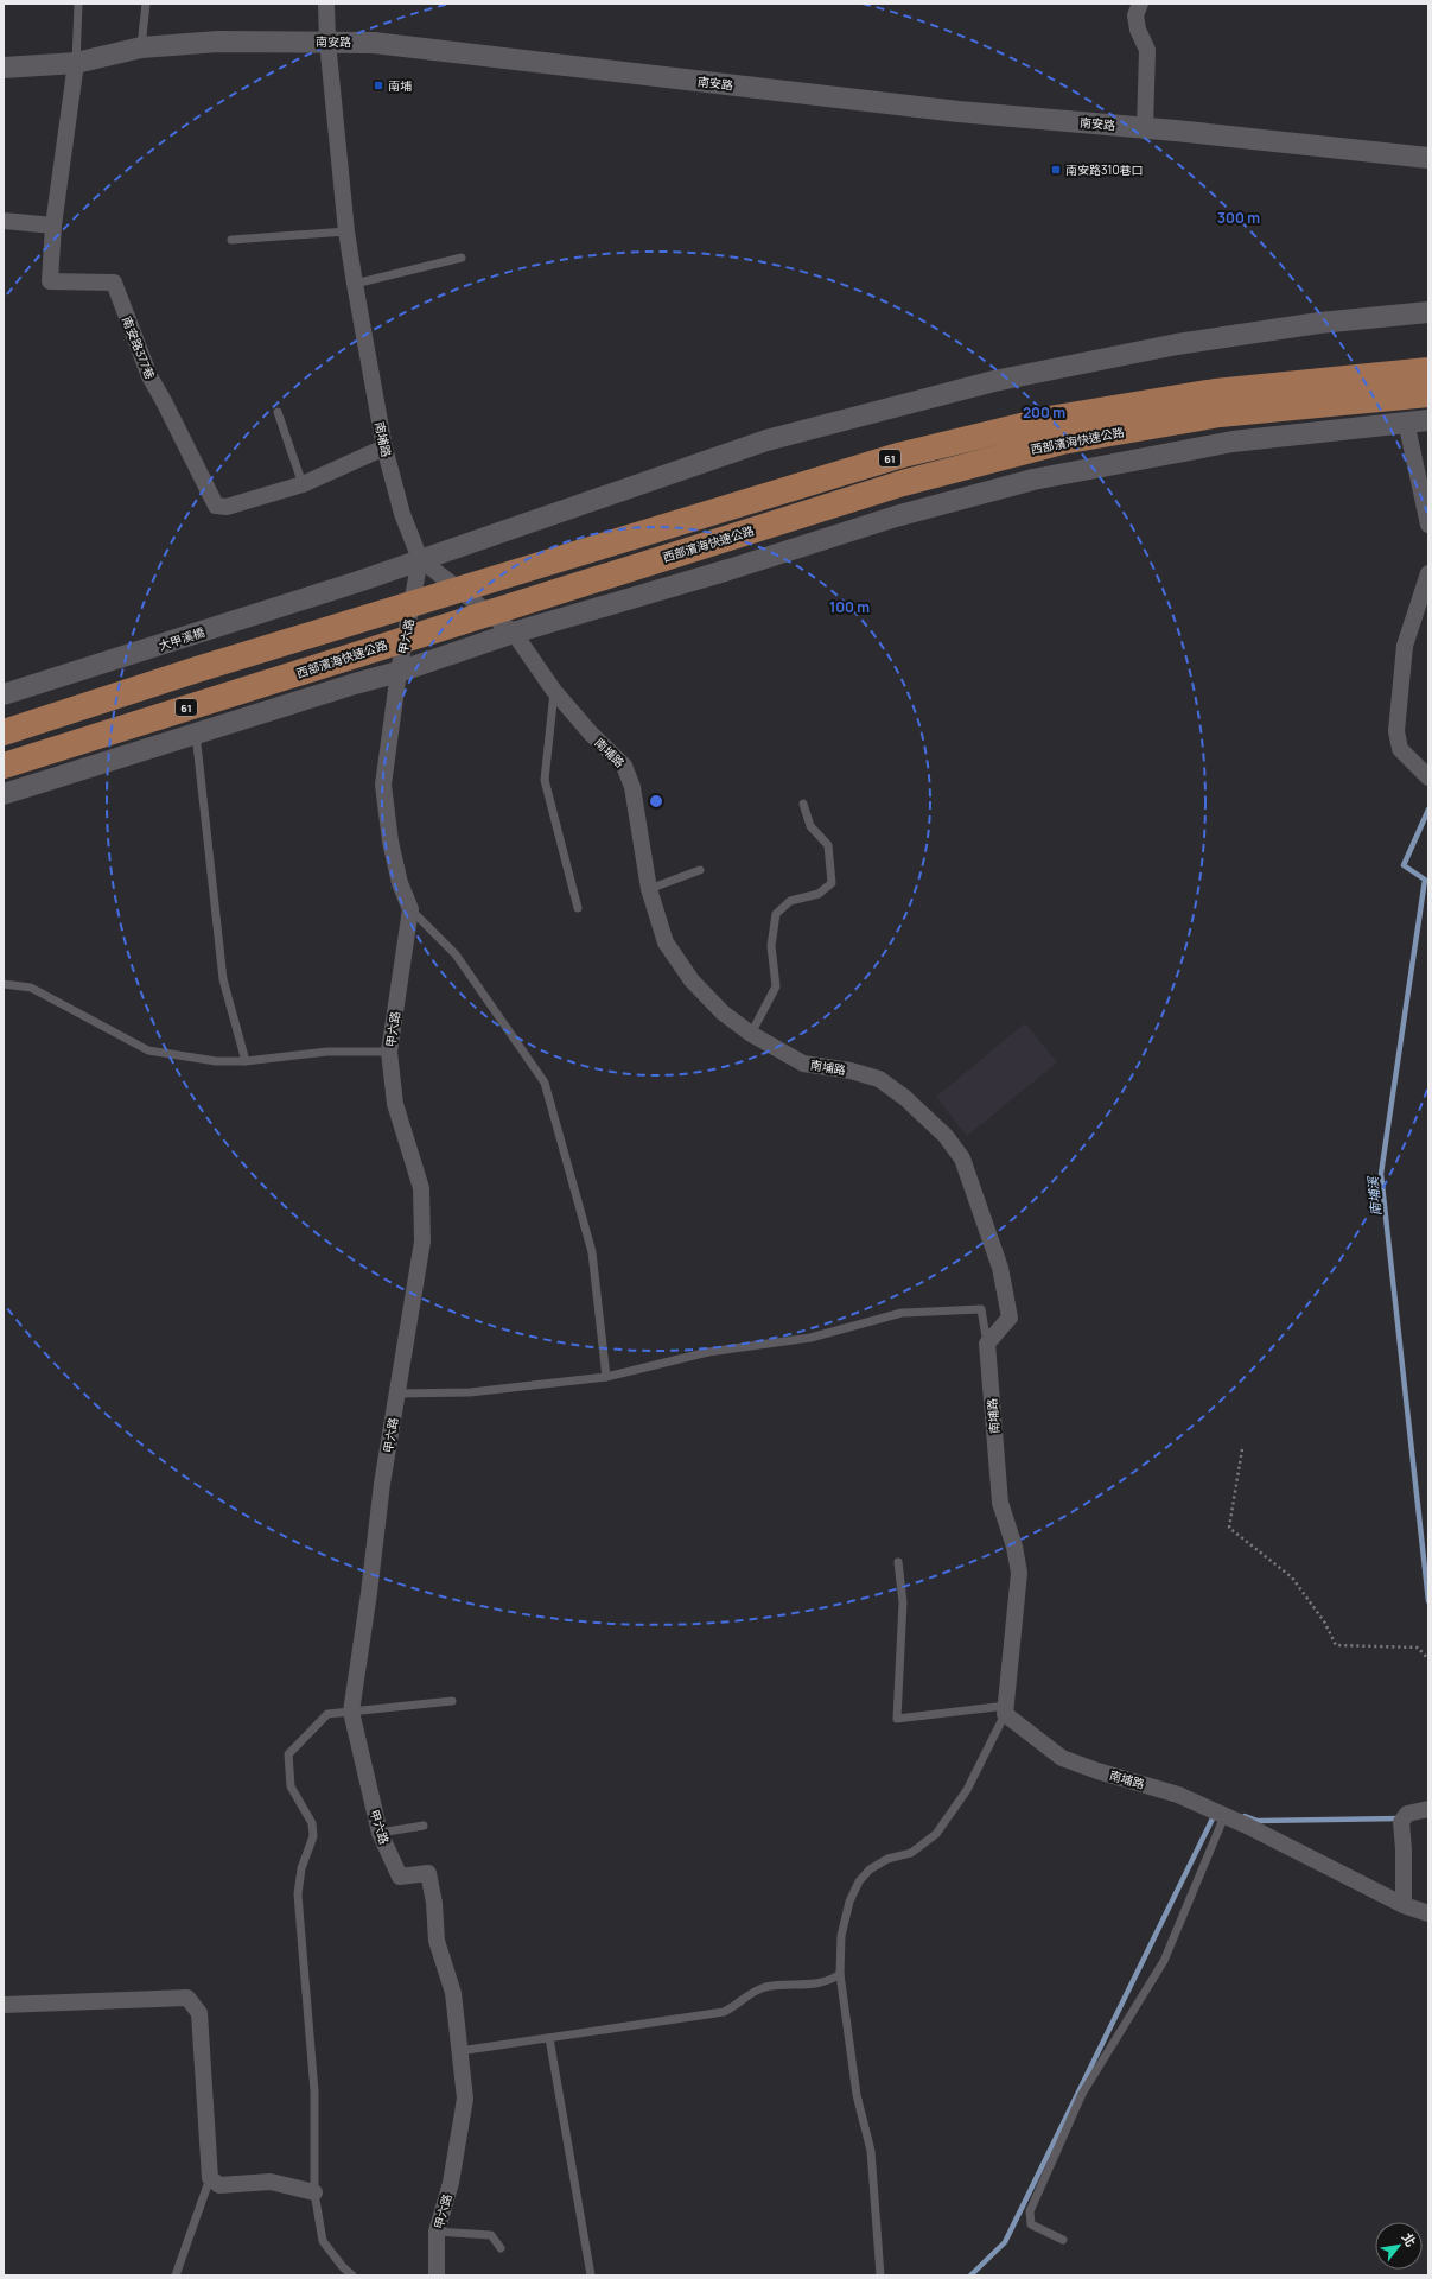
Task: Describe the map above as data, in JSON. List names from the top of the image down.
{
  "streets": {
    "highway": ["西部濱海快速公路", "61"],
    "street": [
      "南安路",
      "南安路377巷",
      "南埔路",
      "甲六路",
      "大甲溪橋"
    ]
  },
  "crossings": [
    ["南安路", "南安路377巷"],
    ["南安路", "南埔路"],
    ["南安路377巷", "南埔路"],
    ["南埔路", "甲六路"],
    ["南埔路", "大甲溪橋"],
    ["甲六路", "大甲溪橋"]
  ],
  "water": ["南埔溪"],
  "places": {
    "transit": ["南埔", "南安路310巷口"]
  },
  "north": "top right",
  "rings": ["300 m", "200 m", "100 m"]
}
